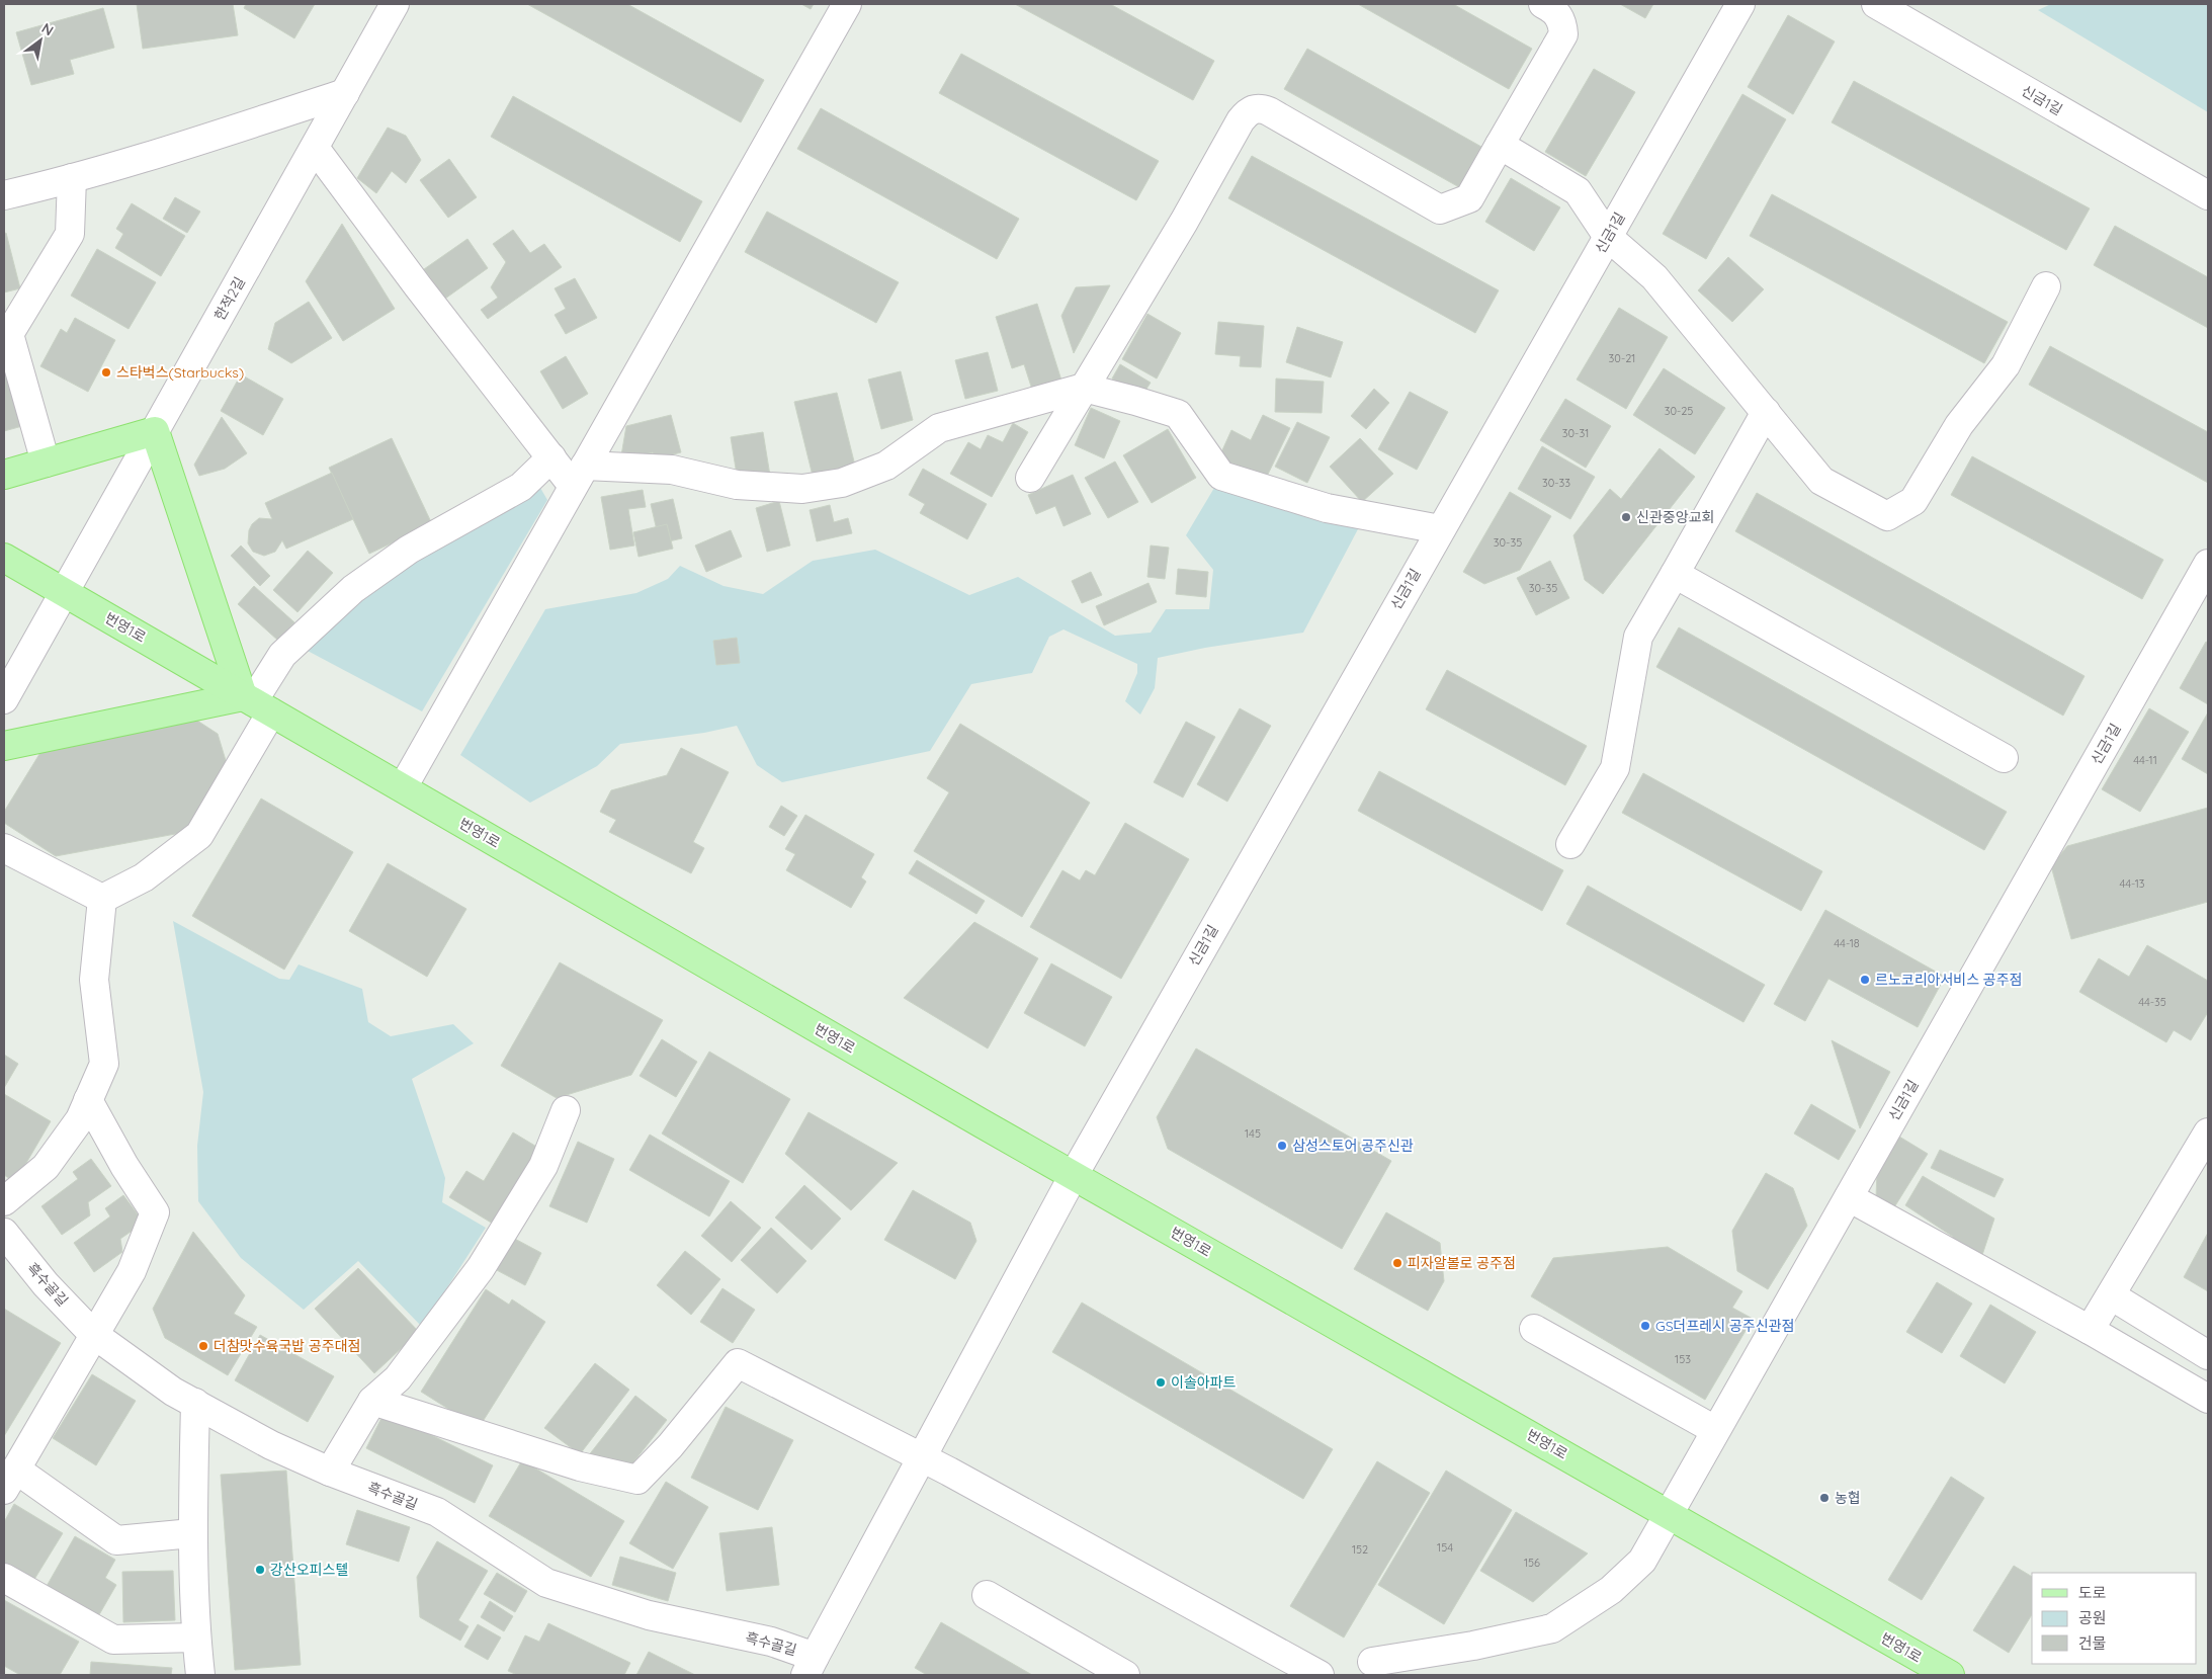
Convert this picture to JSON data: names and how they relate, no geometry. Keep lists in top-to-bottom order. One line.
{"streets":{"main road":["번영1로"],"street":["신금1길","한적2길","흑수골길"]},"crossings":[["신금1길","번영1로"],["신금1길","흑수골길"],["한적2길","번영1로"]],"places":["스타벅스(Starbucks)","신관중앙교회","르노코리아서비스 공주점","삼성스토어 공주신관","피자알볼로 공주점","GS더프레시 공주신관점","더참맛수육국밥 공주대점","이솔아파트","농협","강산오피스텔"],"house_numbers":["30-21","30-25","30-31","30-33","30-35","30-35","44-11","44-13","44-18","44-35","145","153","154","152","156"],"legend":["도로","공원","건물"],"north":"top right"}
